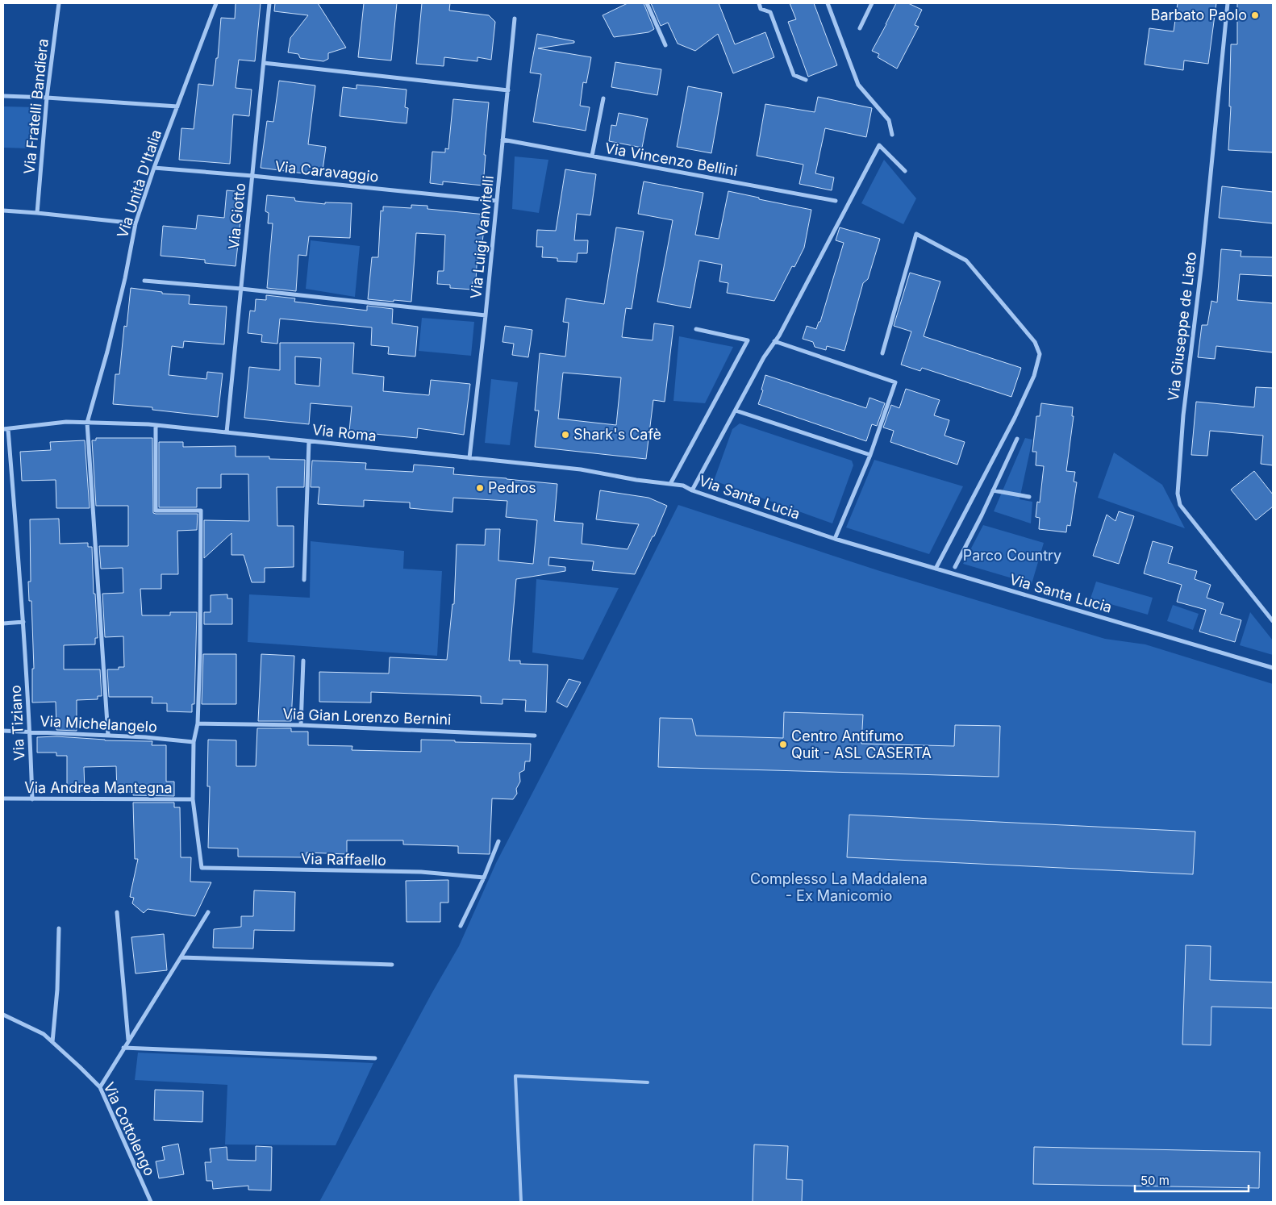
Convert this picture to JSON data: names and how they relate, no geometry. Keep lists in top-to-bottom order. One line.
{"streets":{"street":["Via Fratelli Bandiera","Via Vincenzo Bellini","Via Caravaggio","Via Unità D'Italia","Via Giotto","Via Luigi Vanvitelli","Via Giuseppe de Lieto","Via Roma","Via Santa Lucia","Via Gian Lorenzo Bernini","Via Tiziano","Via Michelangelo","Via Andrea Mantegna","Via Raffaello","Via Cottolengo"]},"crossings":[["Via Vincenzo Bellini","Via Luigi Vanvitelli"],["Via Caravaggio","Via Unità D'Italia"],["Via Caravaggio","Via Giotto"],["Via Caravaggio","Via Luigi Vanvitelli"],["Via Unità D'Italia","Via Roma"],["Via Unità D'Italia","Via Michelangelo"],["Via Giotto","Via Roma"],["Via Luigi Vanvitelli","Via Roma"],["Via Roma","Via Santa Lucia"],["Via Roma","Via Tiziano"],["Via Tiziano","Via Michelangelo"],["Via Tiziano","Via Andrea Mantegna"],["Via Andrea Mantegna","Via Raffaello"]],"parks":["Parco Country","Complesso La Maddalena - Ex Manicomio"],"places":["Barbato Paolo","Shark's Cafè","Pedros","Centro Antifumo Quit - ASL CASERTA"],"scale_bar":"50 m"}
